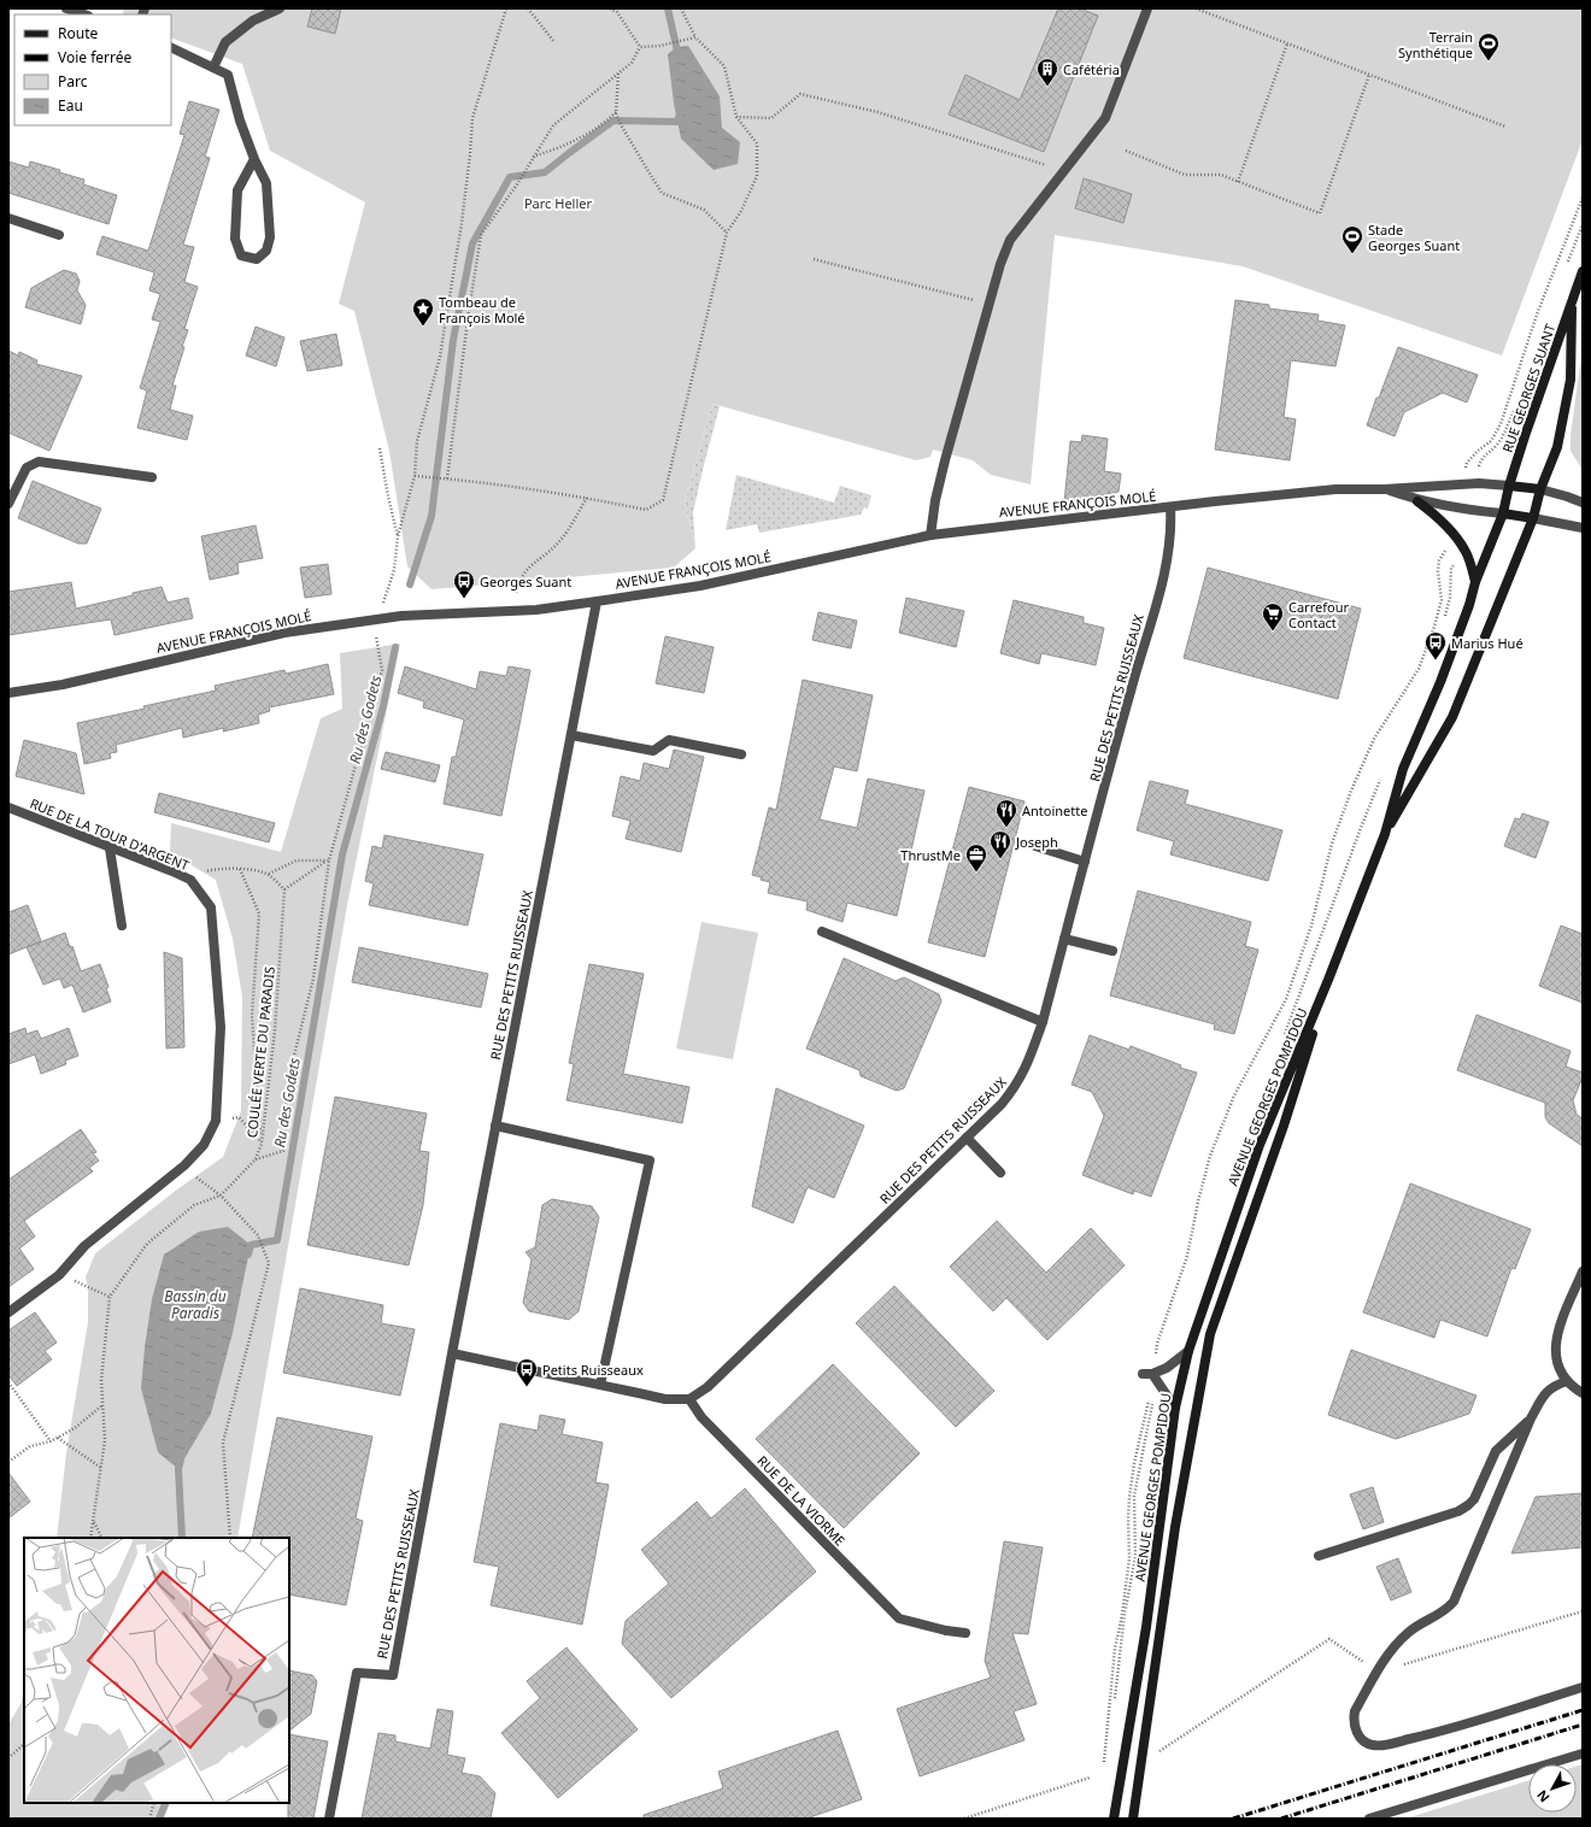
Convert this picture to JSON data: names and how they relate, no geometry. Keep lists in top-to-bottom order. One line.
{"streets":{"main road":["RUE GEORGES SUANT","AVENUE GEORGES POMPIDOU"],"street":["AVENUE FRANÇOIS MOLÉ","RUE DES PETITS RUISSEAUX","RUE DE LA TOUR D'ARGENT","RUE DE LA VIORME"],"path":["COULÉE VERTE DU PARADIS"]},"crossings":[["RUE GEORGES SUANT","AVENUE FRANÇOIS MOLÉ"],["RUE GEORGES SUANT","AVENUE GEORGES POMPIDOU"],["AVENUE FRANÇOIS MOLÉ","RUE DES PETITS RUISSEAUX"],["AVENUE FRANÇOIS MOLÉ","AVENUE GEORGES POMPIDOU"],["RUE DES PETITS RUISSEAUX","RUE DE LA VIORME"]],"water":["Ru des Godets","Bassin du Paradis"],"parks":["Parc Heller"],"places":{"sports":["Terrain Synthétique","Stade Georges Suant"],"building":["Cafétéria"],"place":["Tombeau de François Molé"],"bus stop":["Georges Suant","Marius Hué","Petits Ruisseaux"],"supermarket":["Carrefour Contact"],"restaurant":["Antoinette","Joseph"],"office":["ThrustMe"]},"legend":["Route","Voie ferrée","Parc","Eau"],"north":"bottom left"}
